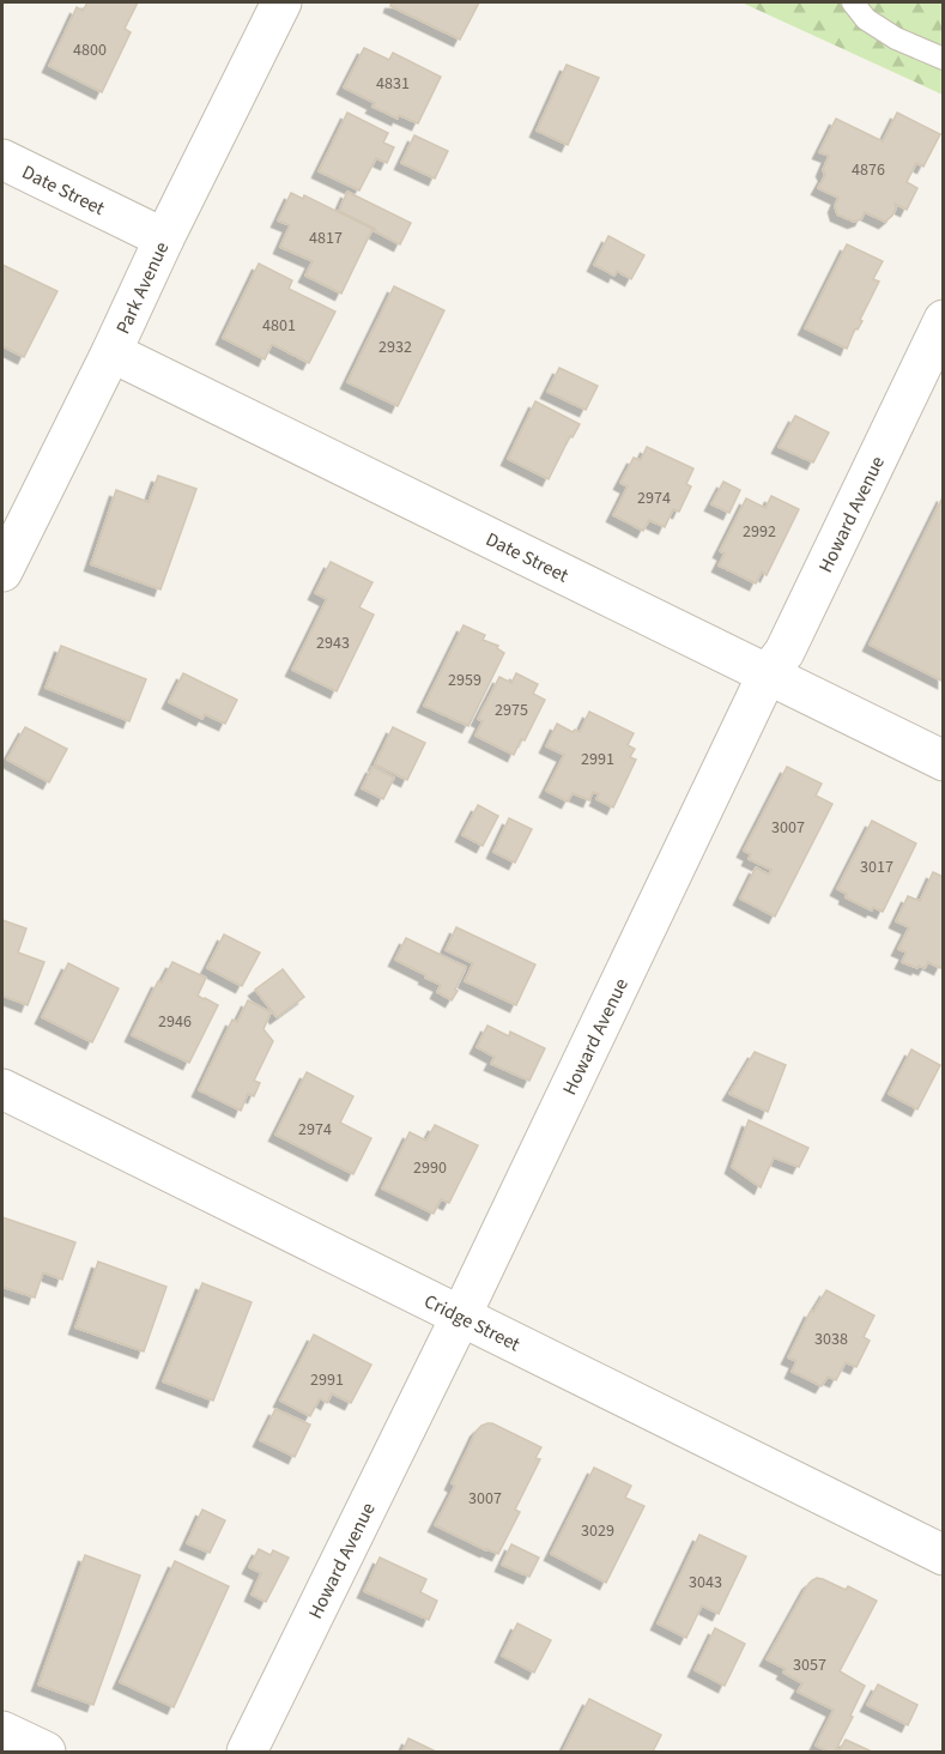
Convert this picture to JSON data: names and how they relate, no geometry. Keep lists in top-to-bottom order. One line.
{"streets":{"street":["Date Street","Park Avenue","Howard Avenue","Cridge Street"]},"crossings":[["Date Street","Park Avenue"],["Date Street","Howard Avenue"],["Howard Avenue","Cridge Street"]],"house_numbers":["4800","4831","4876","4817","4801","2932","2974","2992","2943","2959","2975","2991","3007","3017","2946","2974","2990","3038","2991","3007","3029","3043","3057"]}
